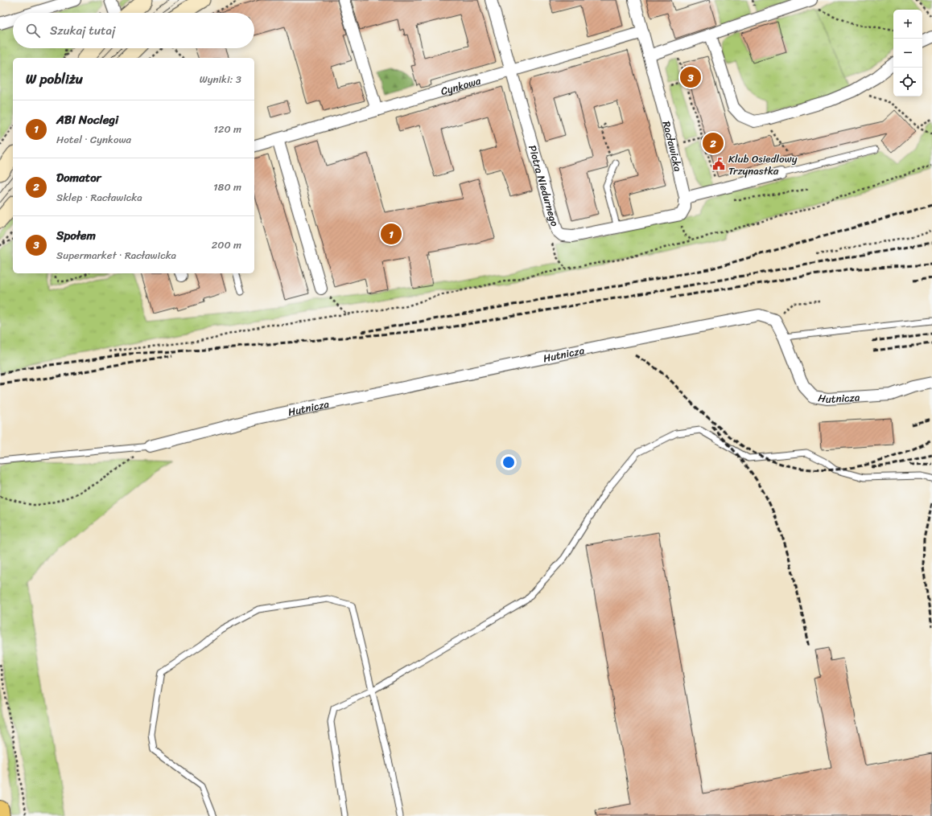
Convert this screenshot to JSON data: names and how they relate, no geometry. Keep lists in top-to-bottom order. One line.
{"streets":{"street":["Cynkowa","Racławicka","Piotra Niedurnego","Hutnicza"]},"crossings":[["Cynkowa","Racławicka"],["Cynkowa","Piotra Niedurnego"]],"places":{"public building":["Klub Osiedlowy Trzynastka"]},"page":{"map_buttons":["+","−"],"search":"Szukaj tutaj","heading":["W pobliżu","Wyniki: 3"],"pins":["3","2","1"],"list":[{"mark":"1","name":"ABI Noclegi","note":"Hotel · Cynkowa","value":"120 m"},{"mark":"2","name":"Domator","note":"Sklep · Racławicka","value":"180 m"},{"mark":"3","name":"Społem","note":"Supermarket · Racławicka","value":"200 m"}]}}
